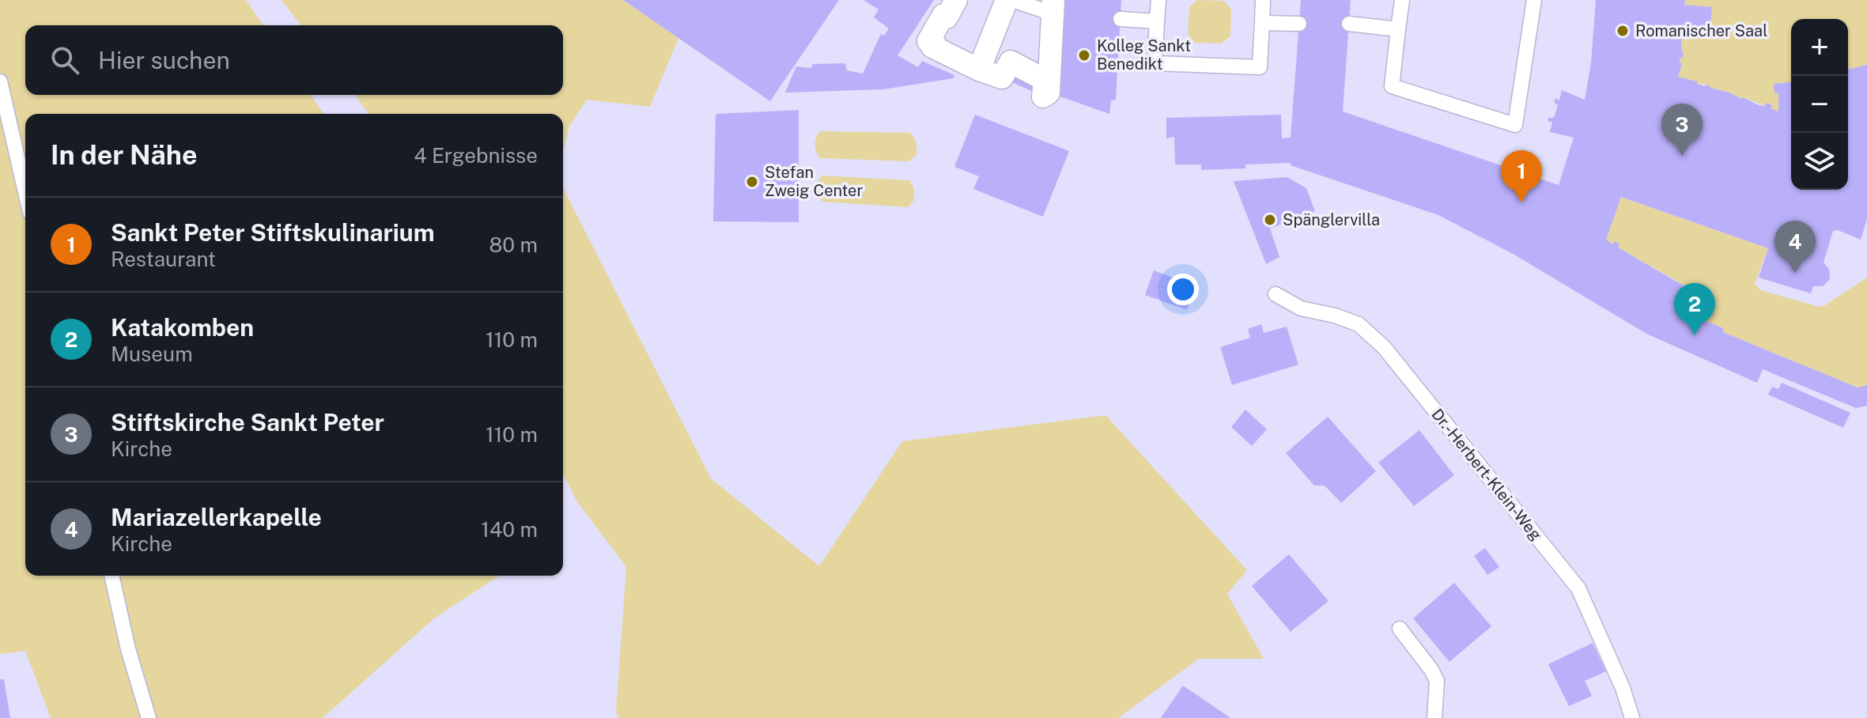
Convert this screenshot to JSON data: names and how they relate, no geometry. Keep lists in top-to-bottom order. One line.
{"streets":{"lane":["Dr.-Herbert-Klein-Weg"]},"places":["Romanischer Saal","Kolleg Sankt Benedikt","Stefan Zweig Center","Spänglervilla"],"page":{"map_buttons":["+","−"],"search":"Hier suchen","pins":["3","1","4","2"],"heading":["In der Nähe","4 Ergebnisse"],"list":[{"mark":"1","name":"Sankt Peter Stiftskulinarium","note":"Restaurant","value":"80 m"},{"mark":"2","name":"Katakomben","note":"Museum","value":"110 m"},{"mark":"3","name":"Stiftskirche Sankt Peter","note":"Kirche","value":"110 m"},{"mark":"4","name":"Mariazellerkapelle","note":"Kirche","value":"140 m"}]}}
